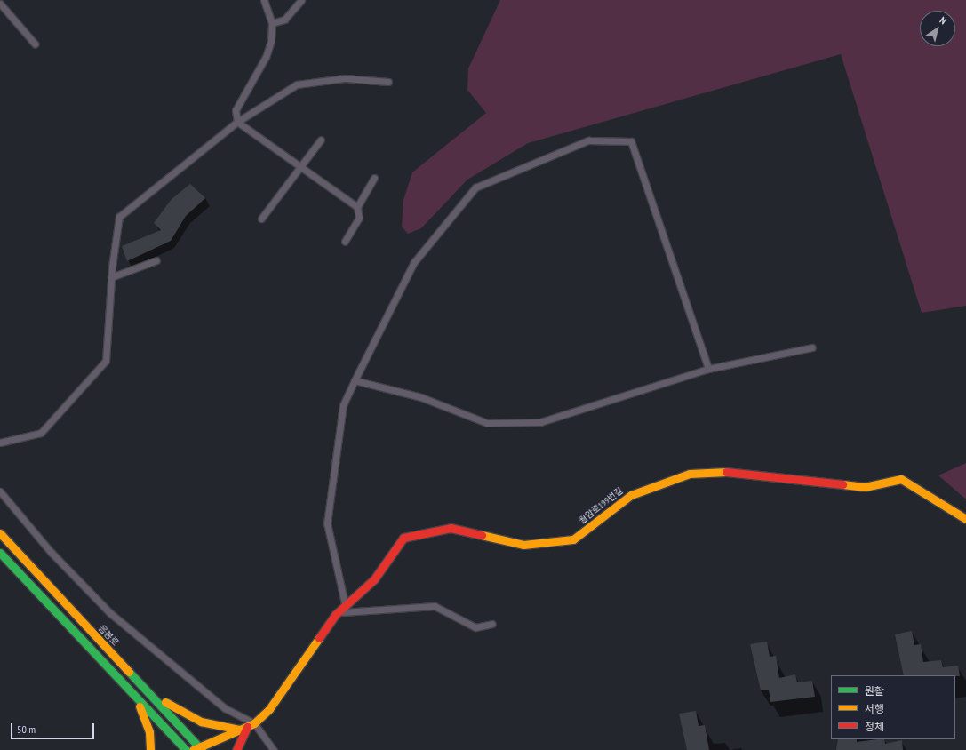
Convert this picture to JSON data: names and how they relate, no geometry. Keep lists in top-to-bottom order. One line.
{"streets":{"street":["월암로199번길","음봉로"]},"legend":["원활","서행","정체"],"scale_bar":"50 m","north":"top right"}
